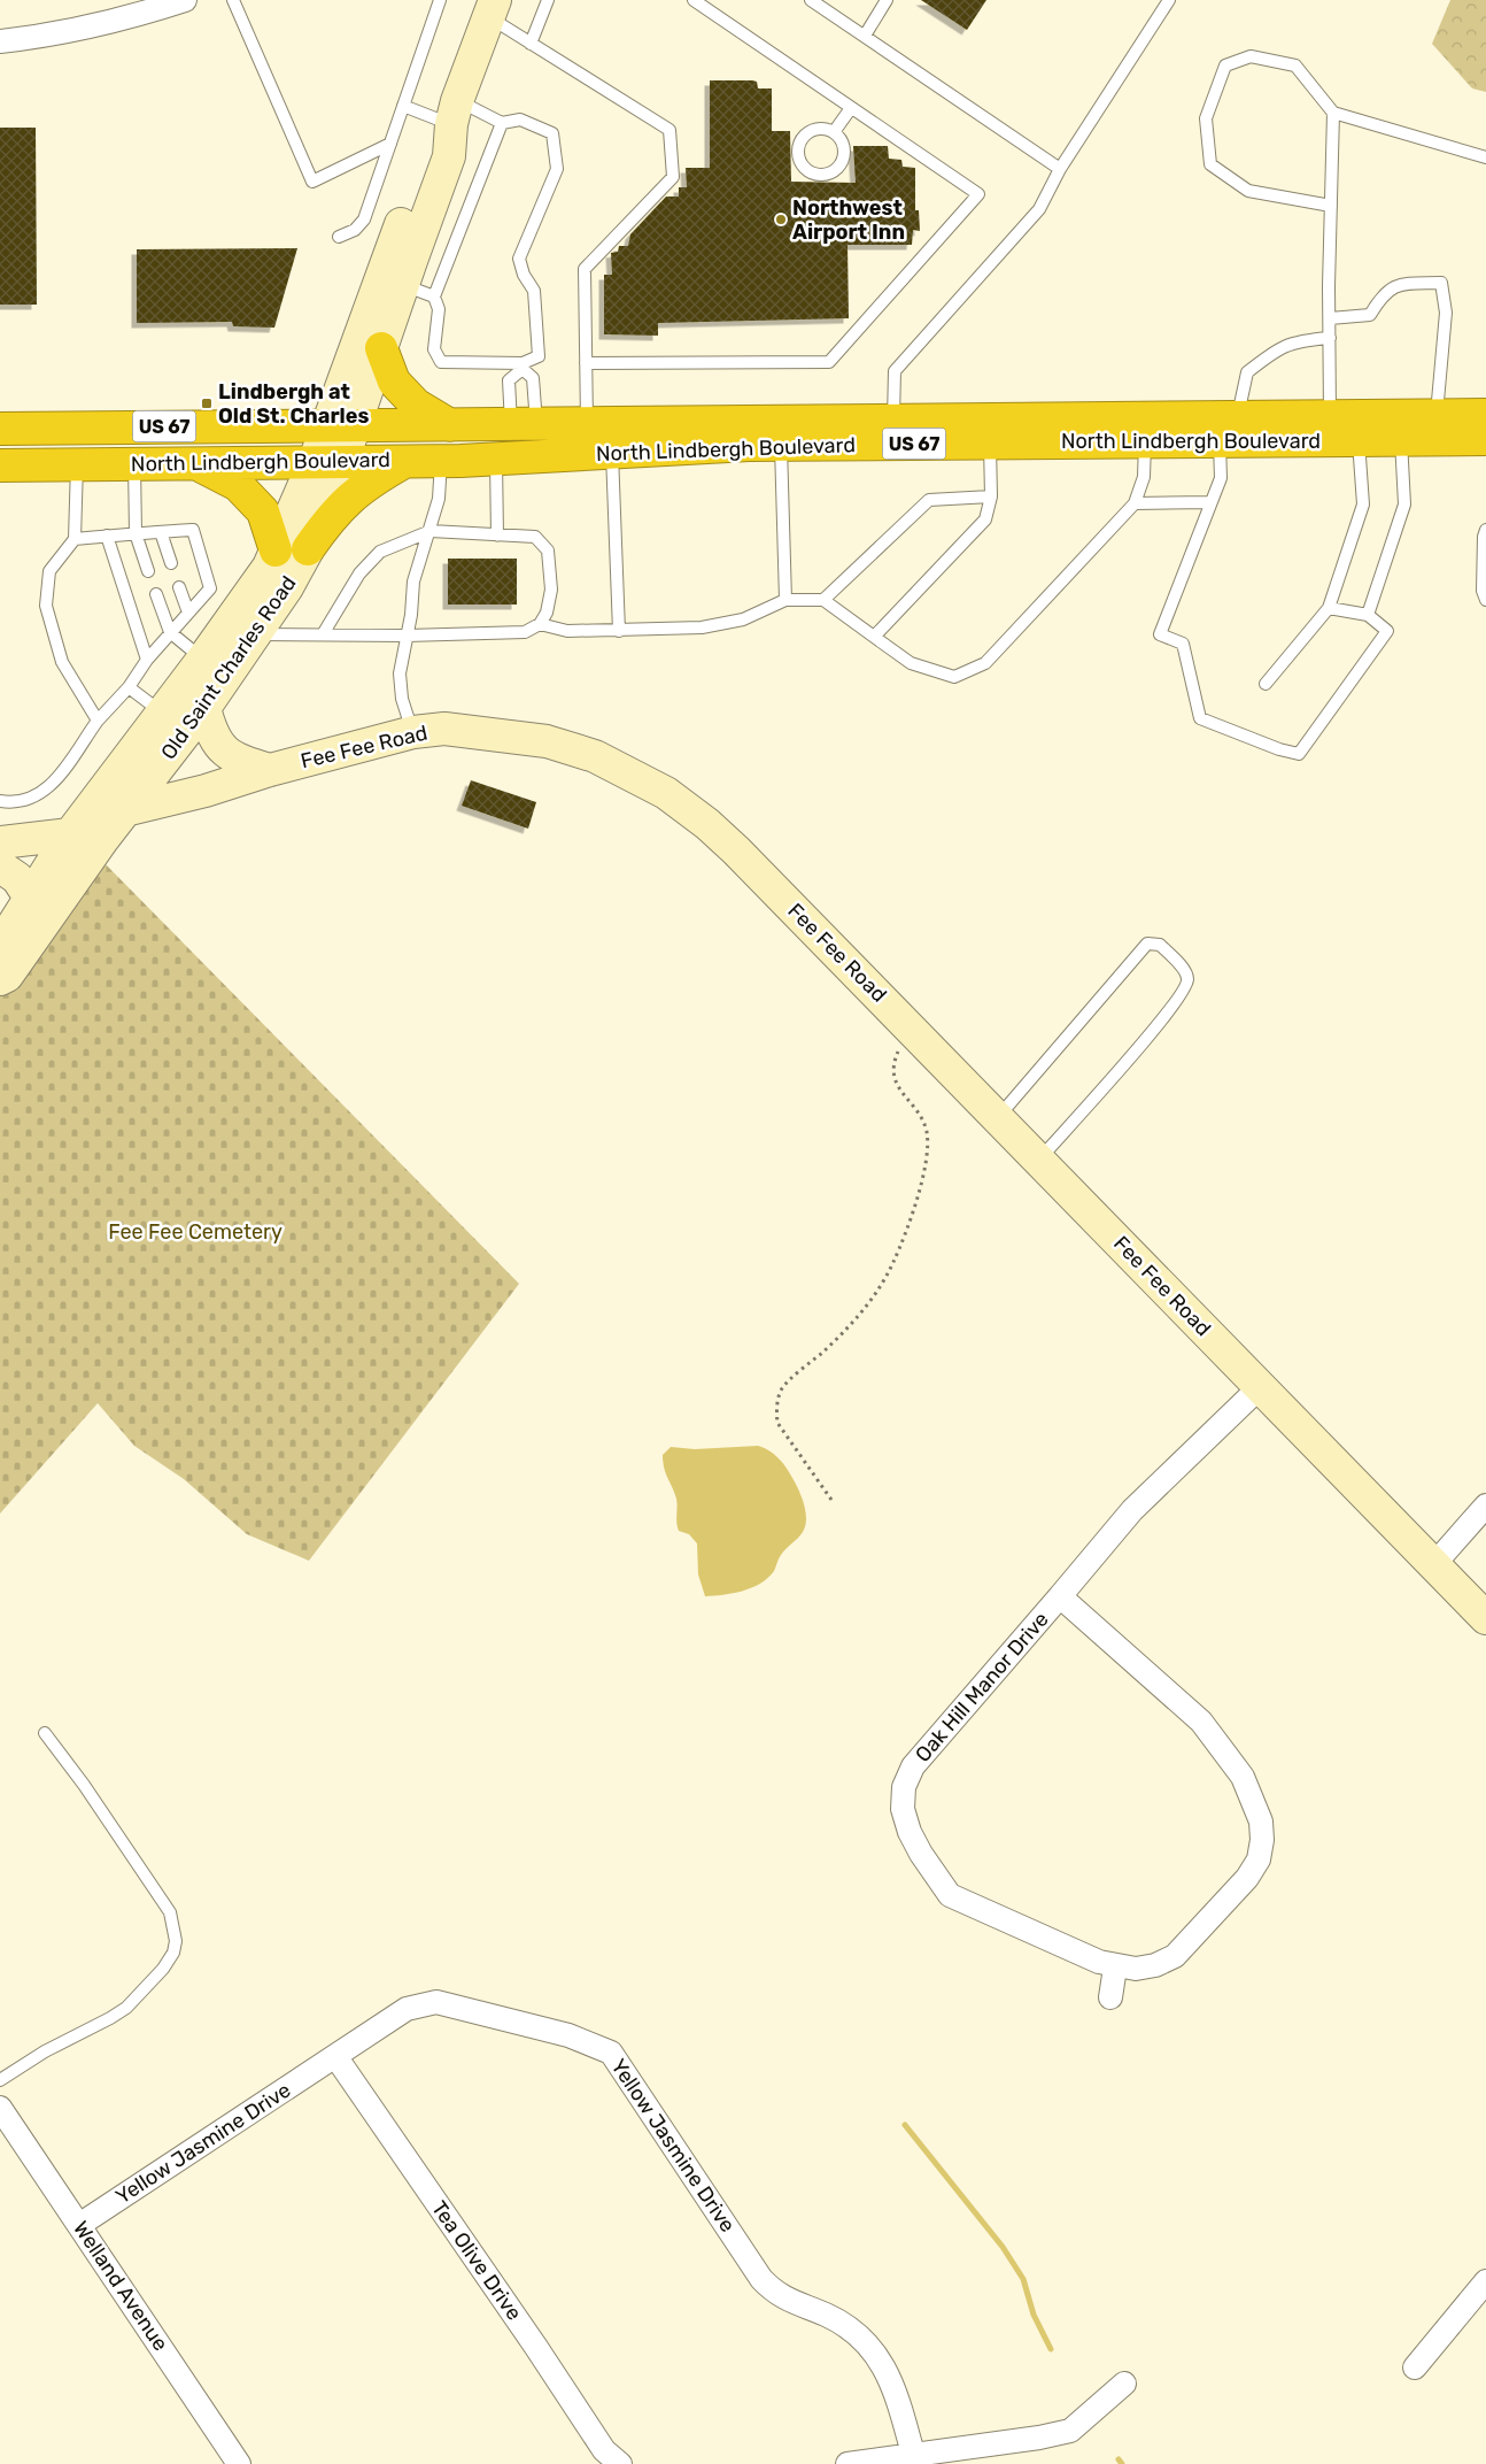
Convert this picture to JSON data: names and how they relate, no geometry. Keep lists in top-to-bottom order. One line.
{"streets":{"highway":["US 67","North Lindbergh Boulevard"],"street":["Old Saint Charles Road","Fee Fee Road","Oak Hill Manor Drive","Yellow Jasmine Drive","Tea Olive Drive","Welland Avenue"]},"crossings":[["North Lindbergh Boulevard","Old Saint Charles Road"],["Old Saint Charles Road","Fee Fee Road"],["Fee Fee Road","Oak Hill Manor Drive"],["Yellow Jasmine Drive","Tea Olive Drive"],["Yellow Jasmine Drive","Welland Avenue"]],"parks":["Fee Fee Cemetery"],"places":{"other":["Northwest Airport Inn"],"transit":["Lindbergh at Old St. Charles"]}}
